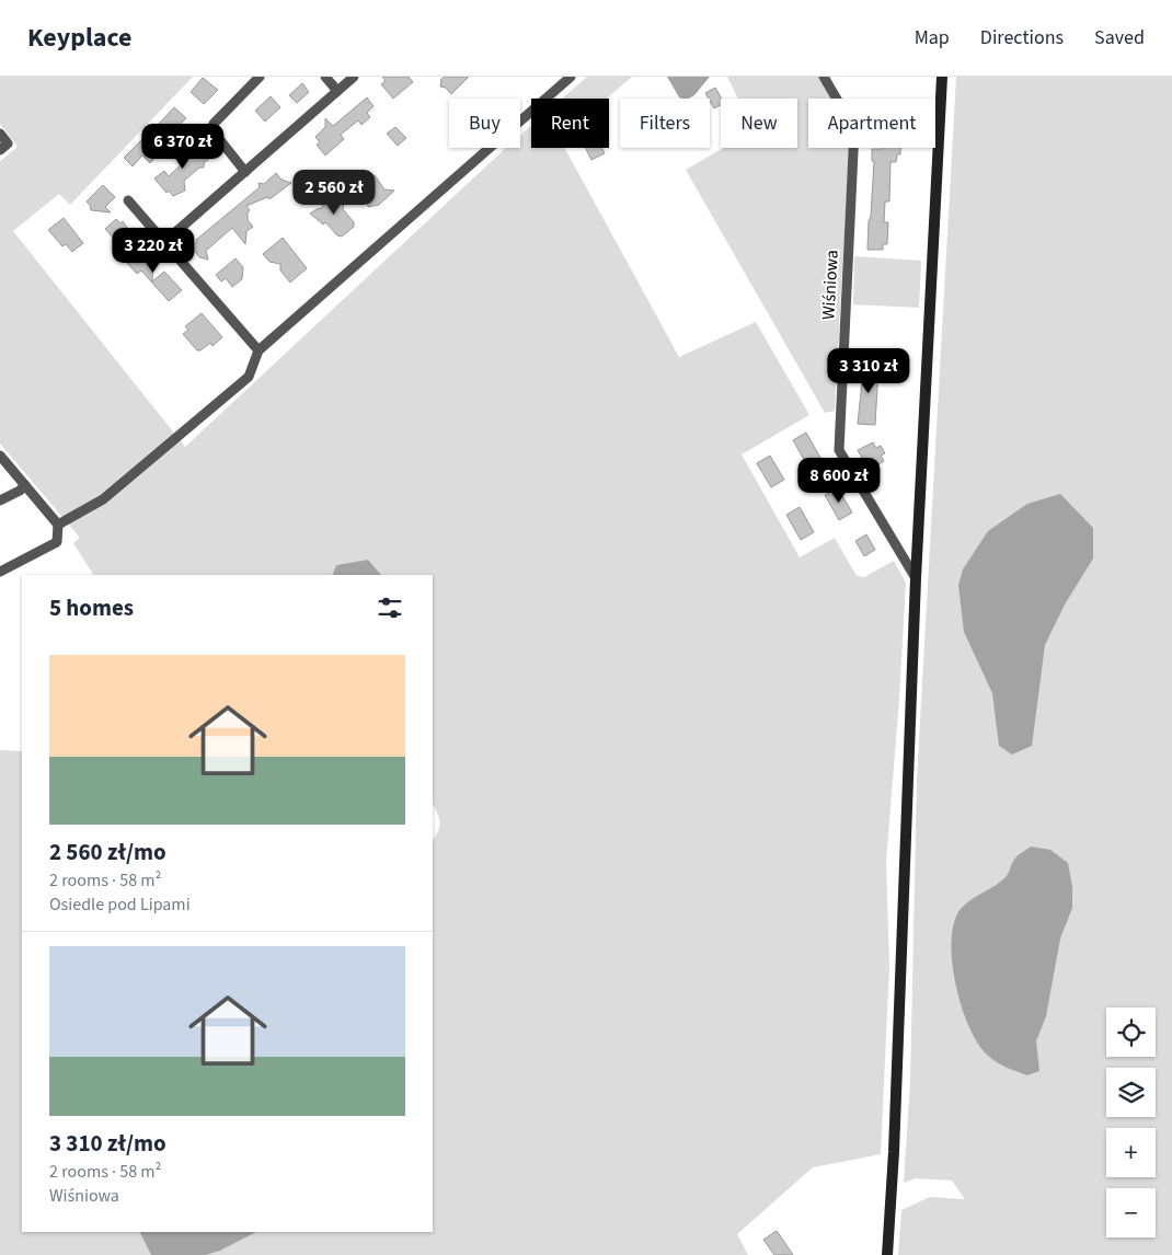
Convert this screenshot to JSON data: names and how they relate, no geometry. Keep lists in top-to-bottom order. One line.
{"streets":{"street":["Wiśniowa"]},"page":{"header":"Keyplace","nav":["Map","Directions","Saved"],"chip":["Buy","Rent","Filters","New","Apartment"],"price":["6 370 zł","2 560 zł","3 220 zł","3 310 zł","8 600 zł"],"heading":"5 homes","list":[{"name":"2 560 zł/mo","note":"2 rooms · 58 m² · Osiedle pod Lipami"},{"name":"3 310 zł/mo","note":"2 rooms · 58 m² · Wiśniowa"}],"map_buttons":["+","−"]}}
